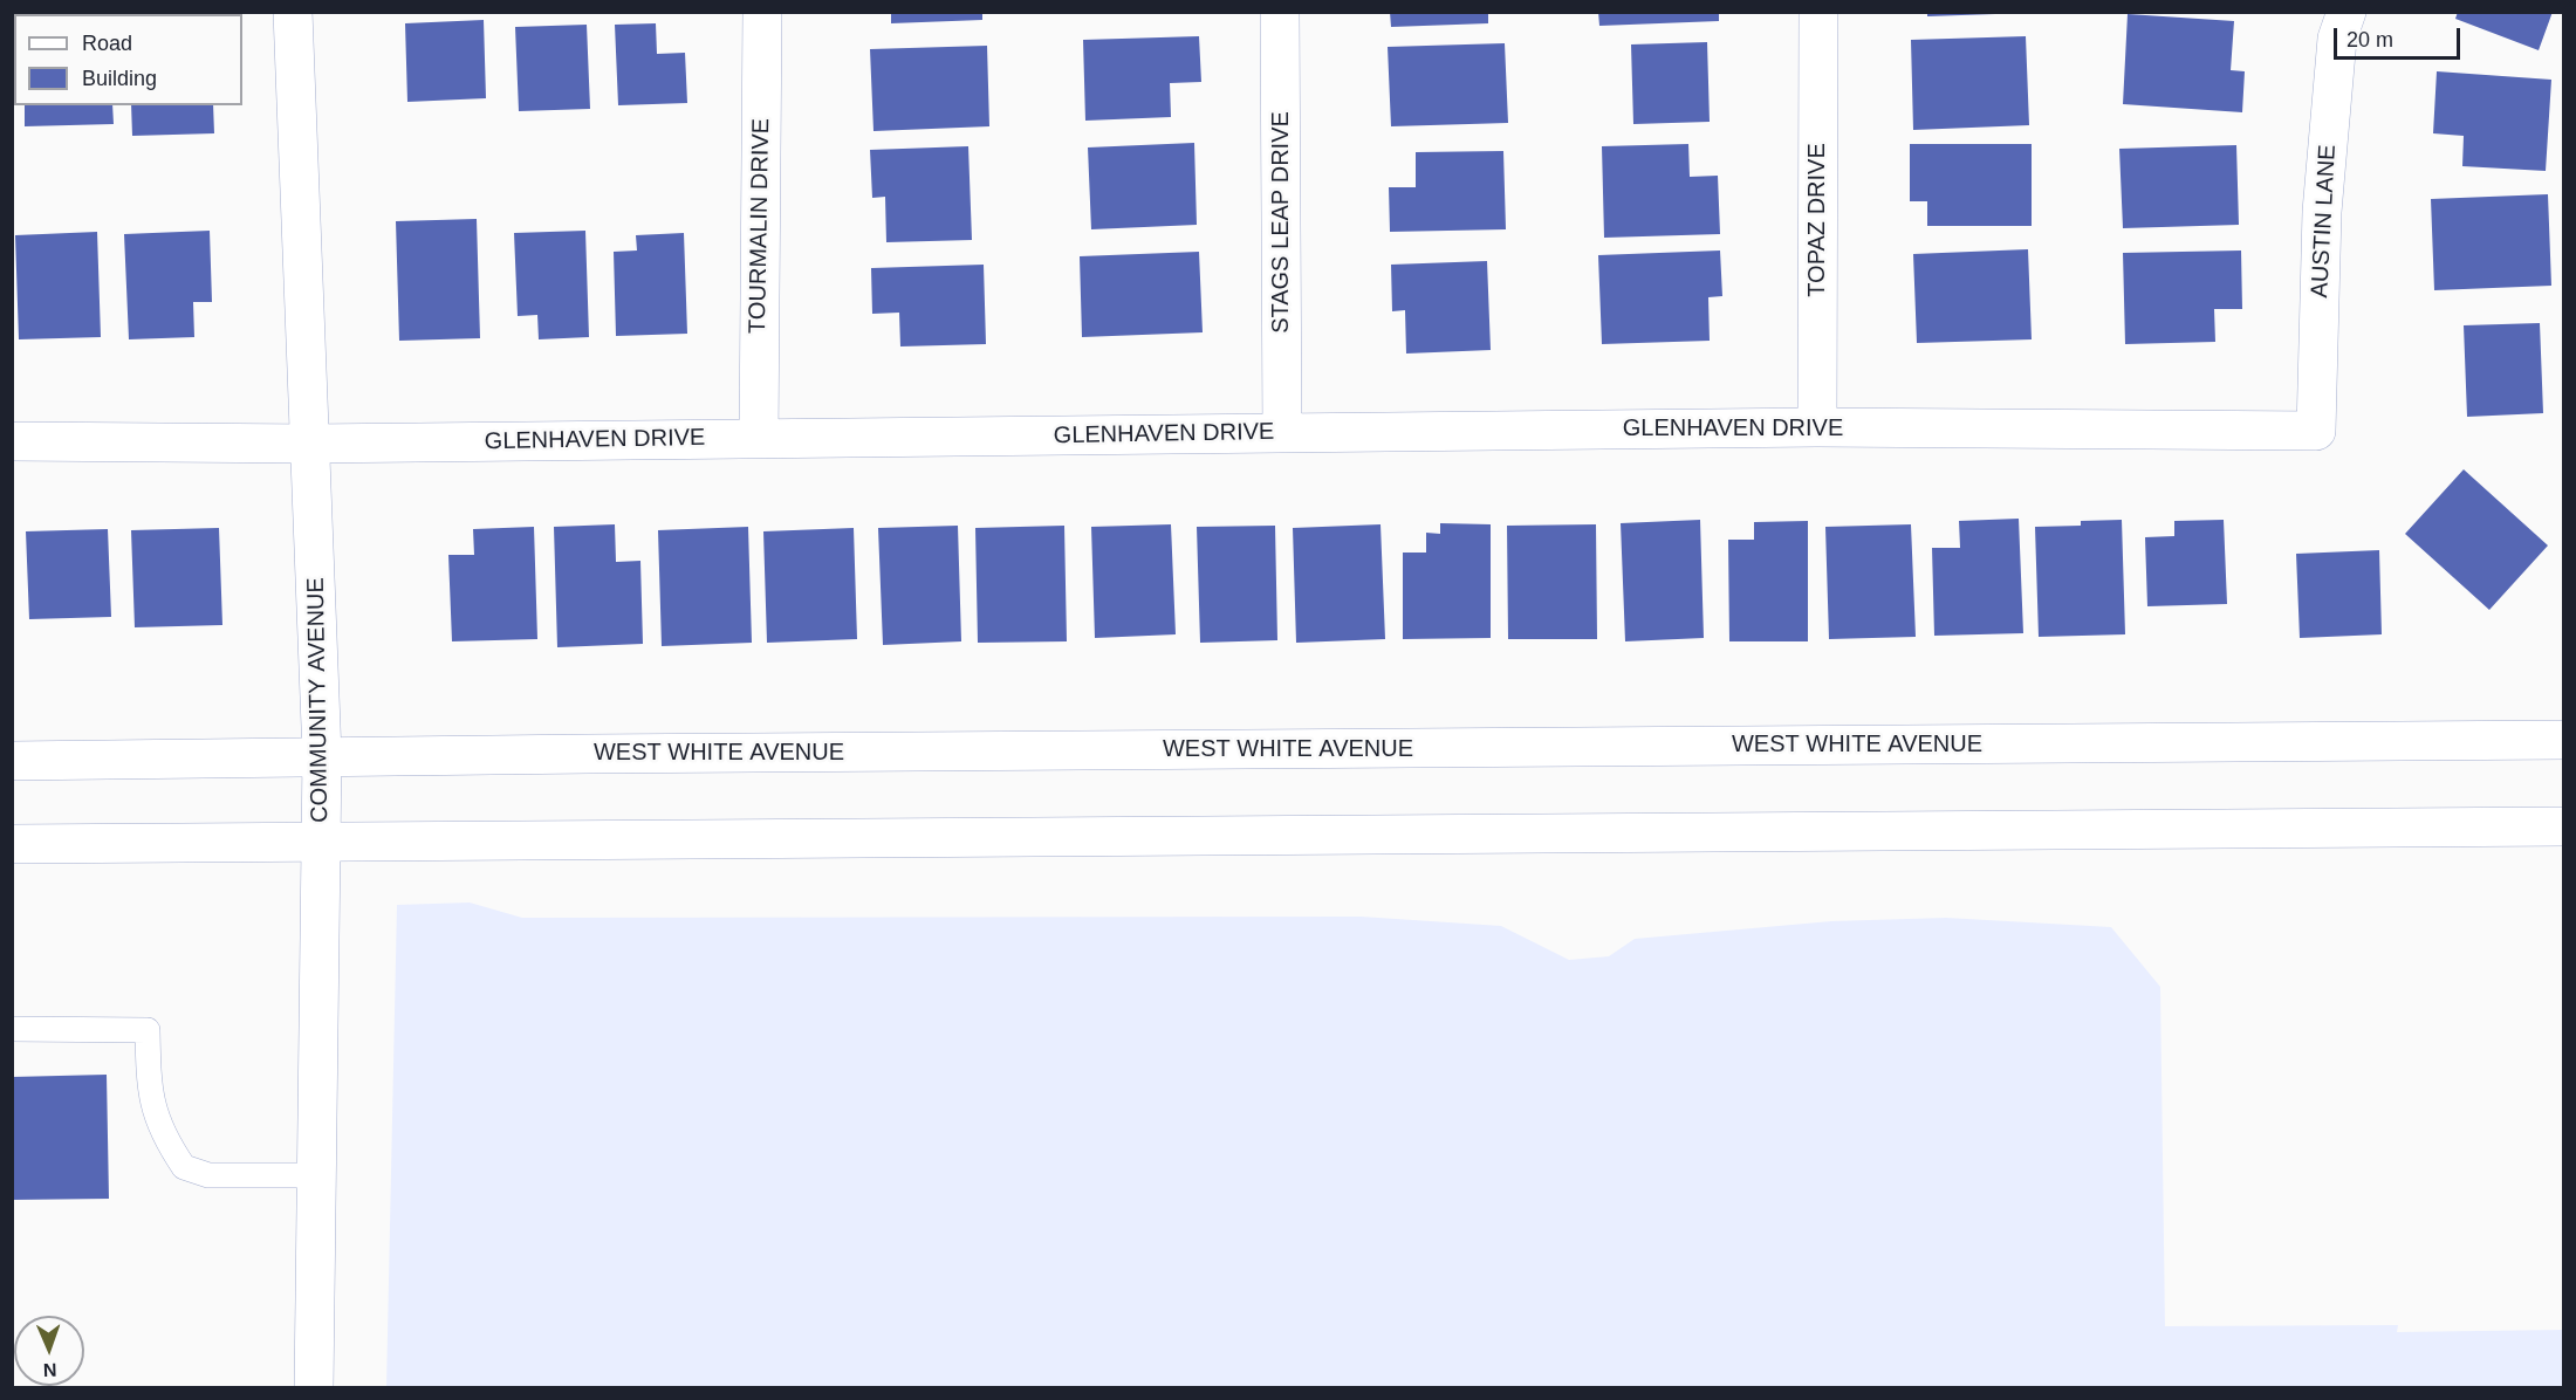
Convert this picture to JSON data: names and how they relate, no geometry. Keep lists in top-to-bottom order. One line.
{"streets":{"street":["TOPAZ DRIVE","AUSTIN LANE","STAGS LEAP DRIVE","TOURMALIN DRIVE","GLENHAVEN DRIVE","COMMUNITY AVENUE","WEST WHITE AVENUE"]},"crossings":[["TOPAZ DRIVE","GLENHAVEN DRIVE"],["AUSTIN LANE","GLENHAVEN DRIVE"],["STAGS LEAP DRIVE","GLENHAVEN DRIVE"],["TOURMALIN DRIVE","GLENHAVEN DRIVE"],["GLENHAVEN DRIVE","COMMUNITY AVENUE"],["COMMUNITY AVENUE","WEST WHITE AVENUE"]],"legend":["Road","Building"],"scale_bar":"20 m","north":"bottom"}
